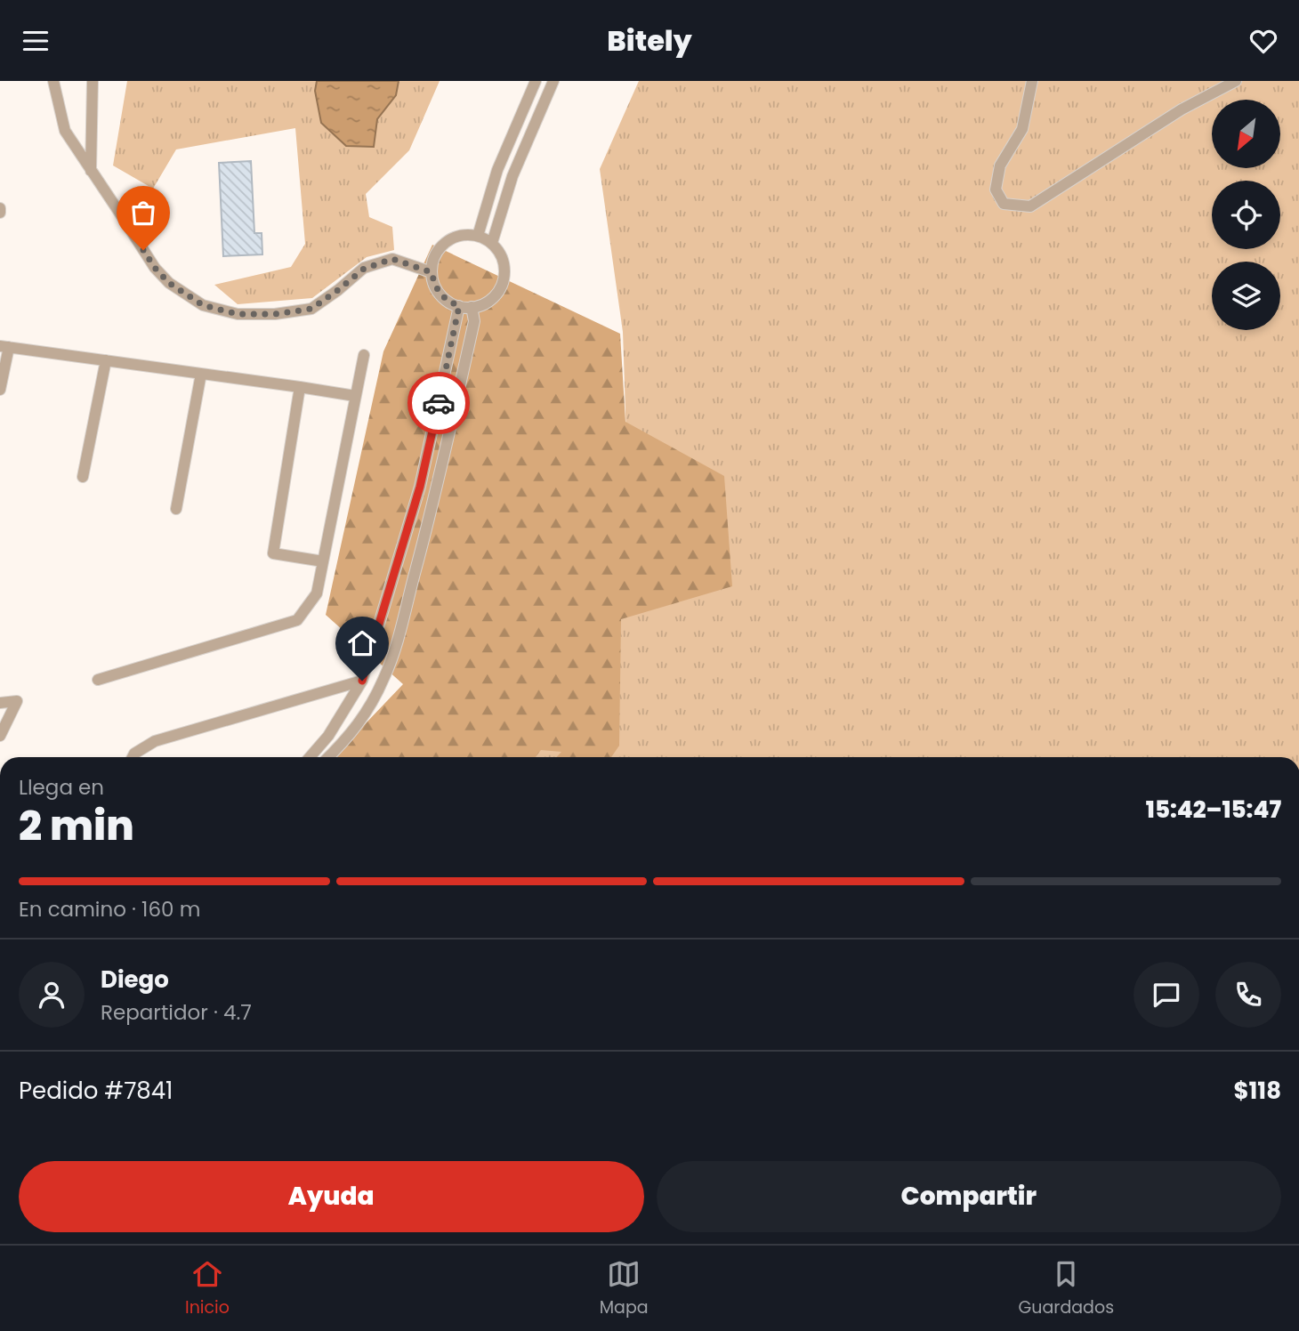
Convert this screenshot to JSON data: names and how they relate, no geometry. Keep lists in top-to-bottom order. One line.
{"north":"bottom left","page":{"header":"Bitely","heading":["2 min","Llega en","15:42–15:47"],"panel":["Diego","Repartidor · 4.7","Pedido #7841","$118"],"bar":"En camino · 160 m","buttons":["Ayuda","Compartir"],"tabs":["Inicio","Mapa","Guardados"]}}
